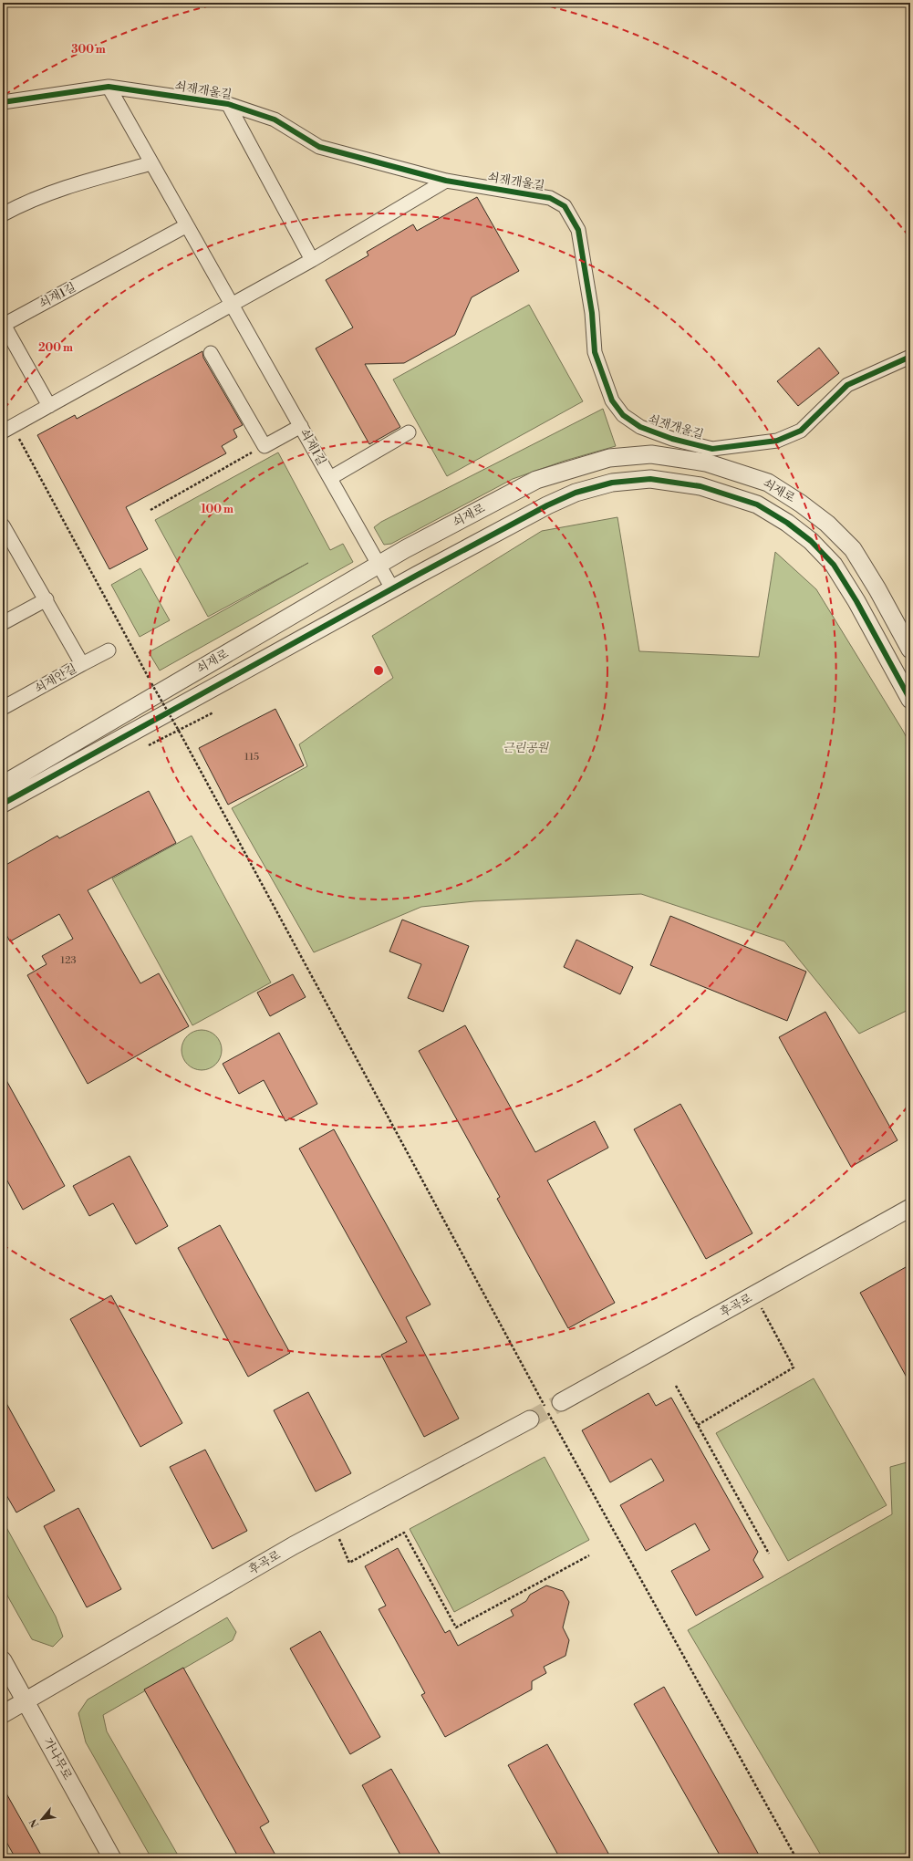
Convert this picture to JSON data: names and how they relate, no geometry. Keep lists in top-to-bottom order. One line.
{"streets":{"street":["쇠재개울길","쇠재1길","쇠재로","쇠재안길","후곡로","가나무로"]},"crossings":[["쇠재개울길","쇠재1길"],["쇠재1길","쇠재로"],["후곡로","가나무로"]],"parks":["근린공원"],"house_numbers":["115","123"],"north":"bottom left","rings":["300 m","200 m","100 m"]}
